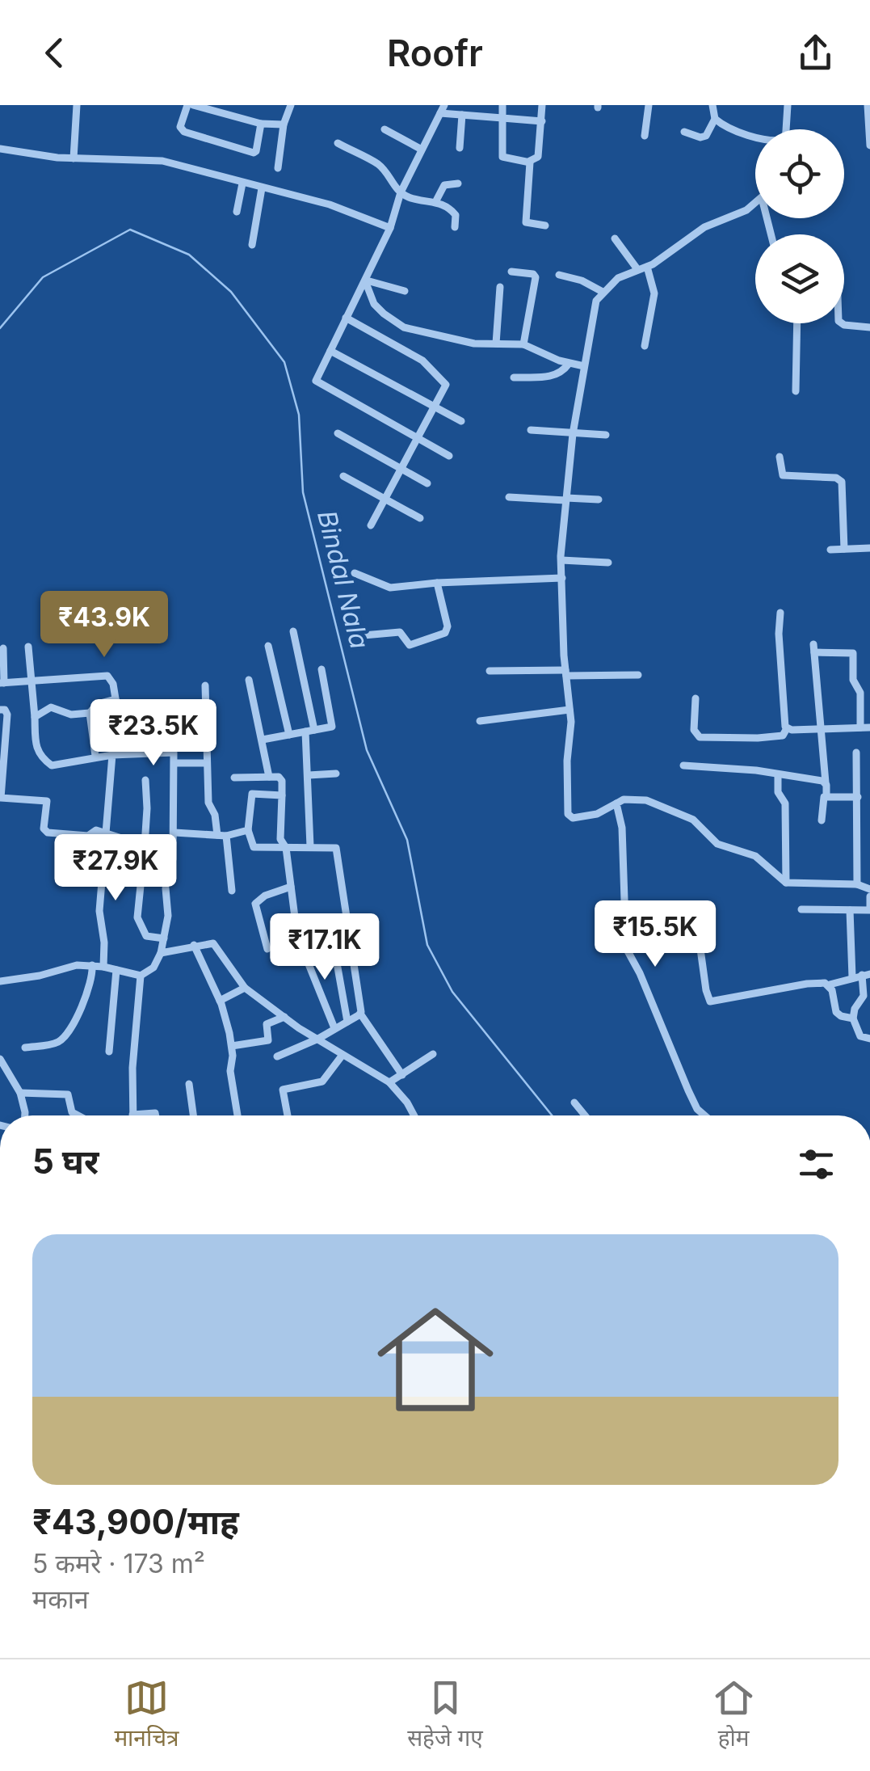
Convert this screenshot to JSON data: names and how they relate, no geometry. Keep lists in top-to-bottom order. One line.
{"water":["Bindal Nala"],"page":{"header":"Roofr","price":["₹43.9K","₹23.5K","₹27.9K","₹15.5K","₹17.1K"],"heading":"5 घर","list":[{"name":"₹43,900/माह","note":"5 कमरे · 173 m² · मकान"}],"tabs":["मानचित्र","सहेजे गए","होम"]}}
